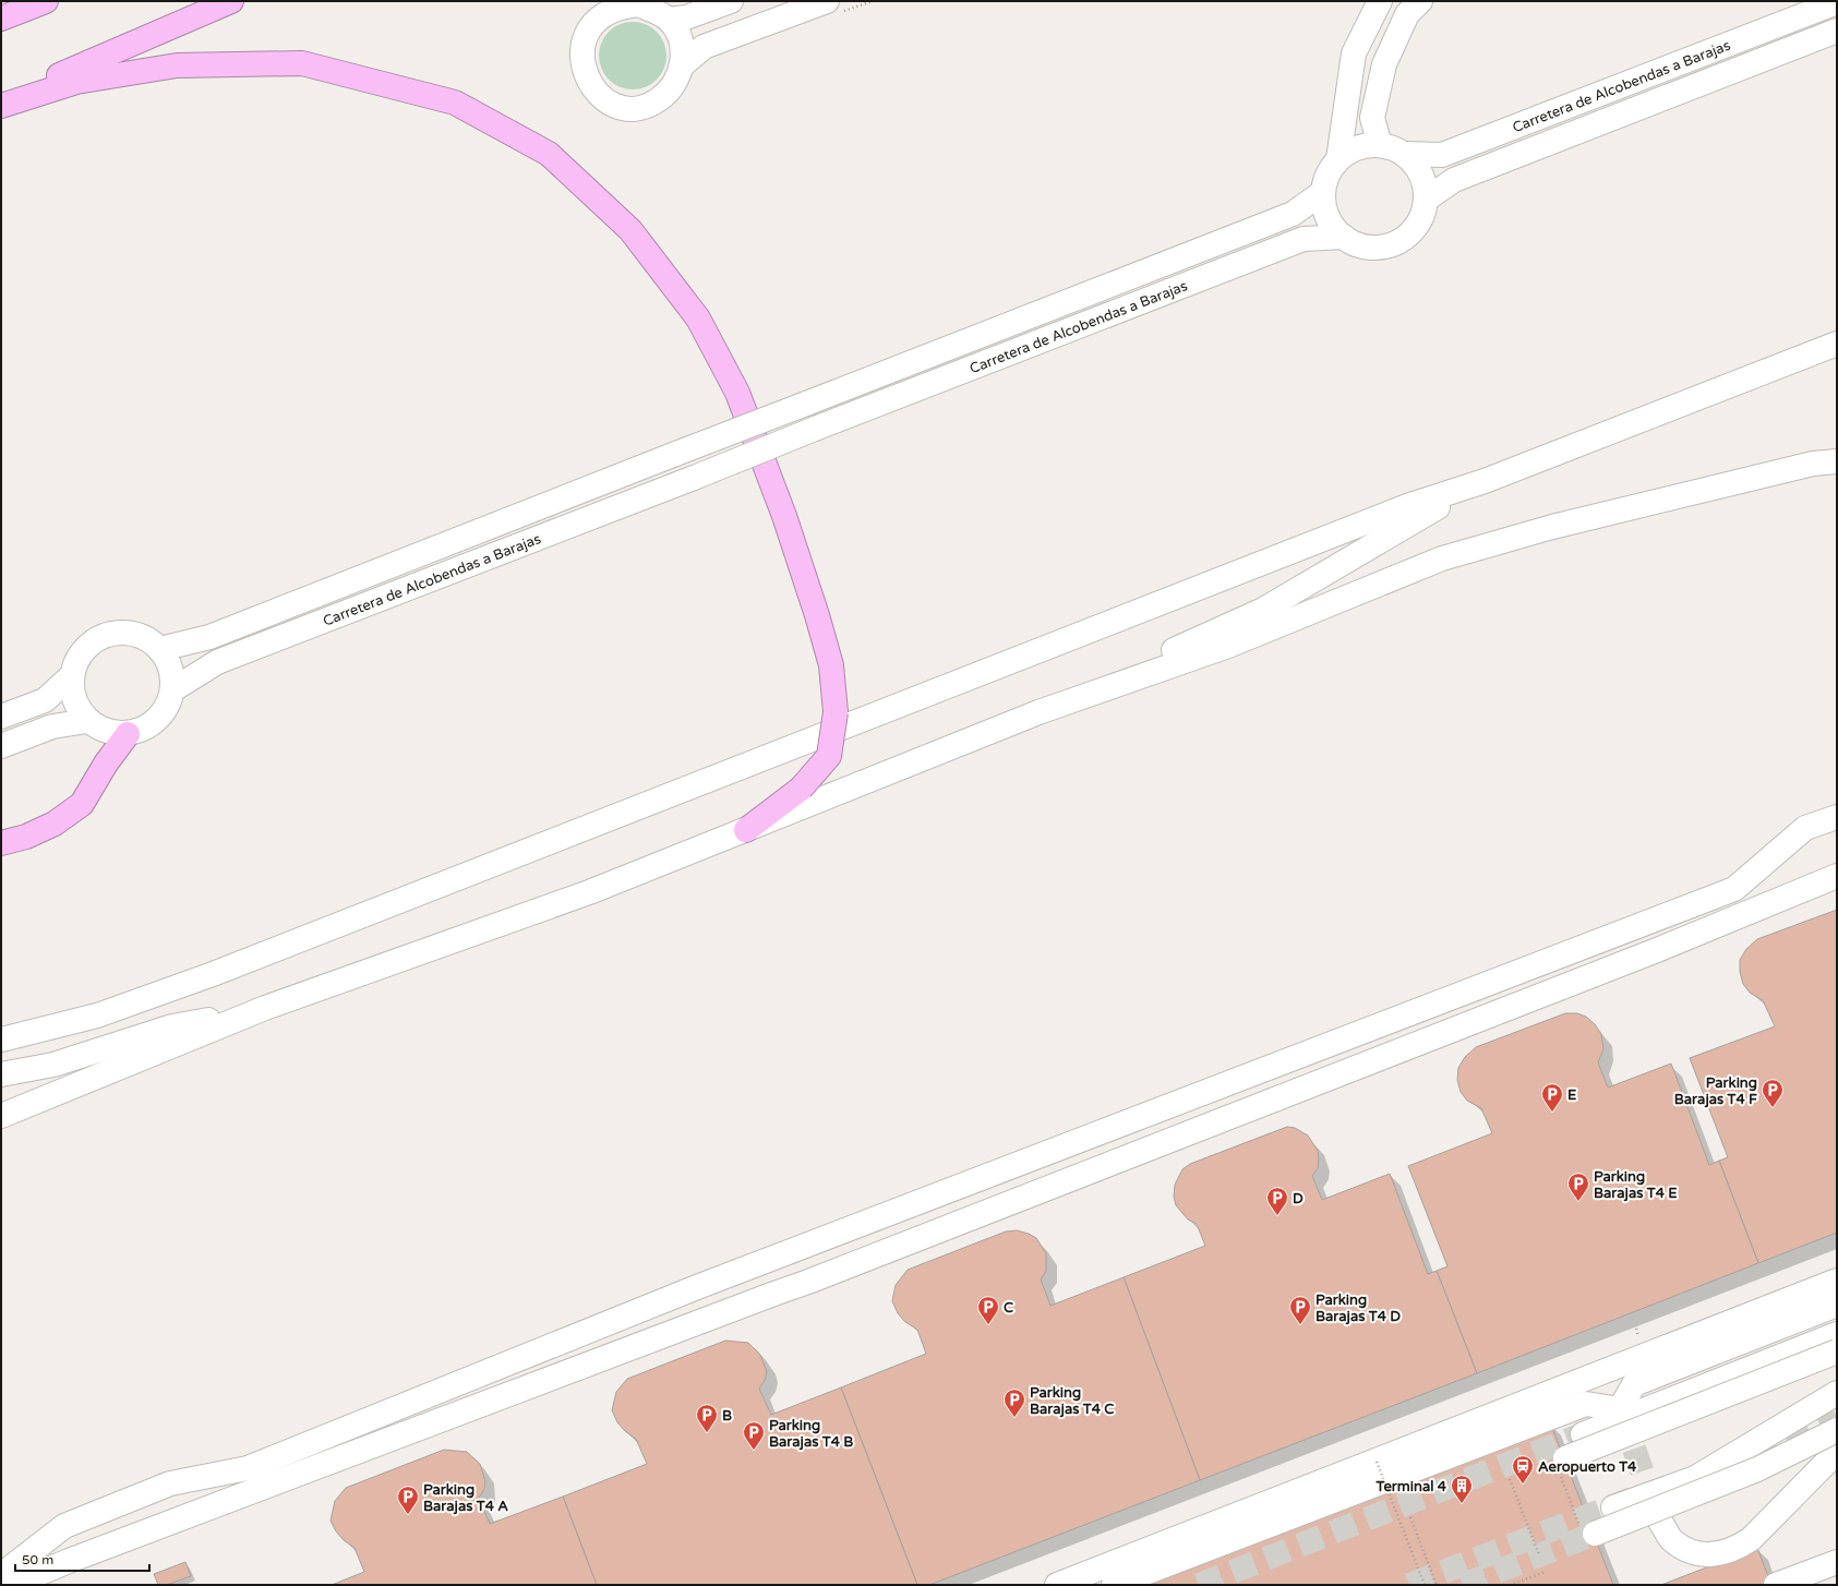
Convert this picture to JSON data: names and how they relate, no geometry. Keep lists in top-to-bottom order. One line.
{"streets":{"street":["Carretera de Alcobendas a Barajas"]},"places":{"parking":["Parking Barajas T4 F","E","Parking Barajas T4 E","D","C","Parking Barajas T4 D","Parking Barajas T4 C","B","Parking Barajas T4 B","Parking Barajas T4 A"],"station":["Aeropuerto T4"],"building":["Terminal 4"]},"scale_bar":"50 m"}
